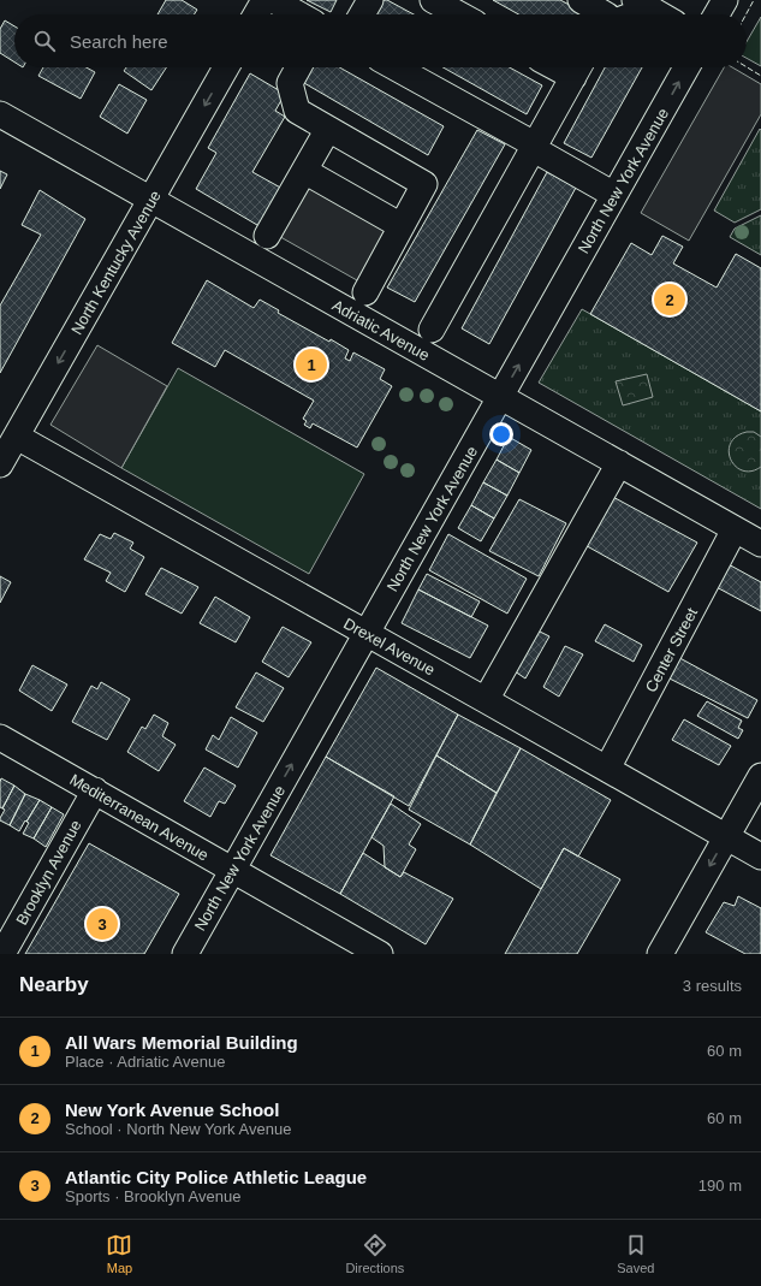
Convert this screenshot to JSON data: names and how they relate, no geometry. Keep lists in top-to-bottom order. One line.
{"streets":{"street":["North New York Avenue","North Kentucky Avenue","Adriatic Avenue","Drexel Avenue","Center Street","Mediterranean Avenue","Brooklyn Avenue"]},"crossings":[["North New York Avenue","Adriatic Avenue"],["North New York Avenue","Drexel Avenue"],["North New York Avenue","Mediterranean Avenue"],["North Kentucky Avenue","Adriatic Avenue"],["North Kentucky Avenue","Drexel Avenue"],["Adriatic Avenue","Center Street"],["Drexel Avenue","Center Street"],["Mediterranean Avenue","Brooklyn Avenue"]],"one_way":["North Kentucky Avenue"],"page":{"search":"Search here","pins":["2","1","3"],"heading":["Nearby","3 results"],"list":[{"mark":"1","name":"All Wars Memorial Building","note":"Place · Adriatic Avenue","value":"60 m"},{"mark":"2","name":"New York Avenue School","note":"School · North New York Avenue","value":"60 m"},{"mark":"3","name":"Atlantic City Police Athletic League","note":"Sports · Brooklyn Avenue","value":"190 m"}],"nav":["Map","Directions","Saved"]}}
